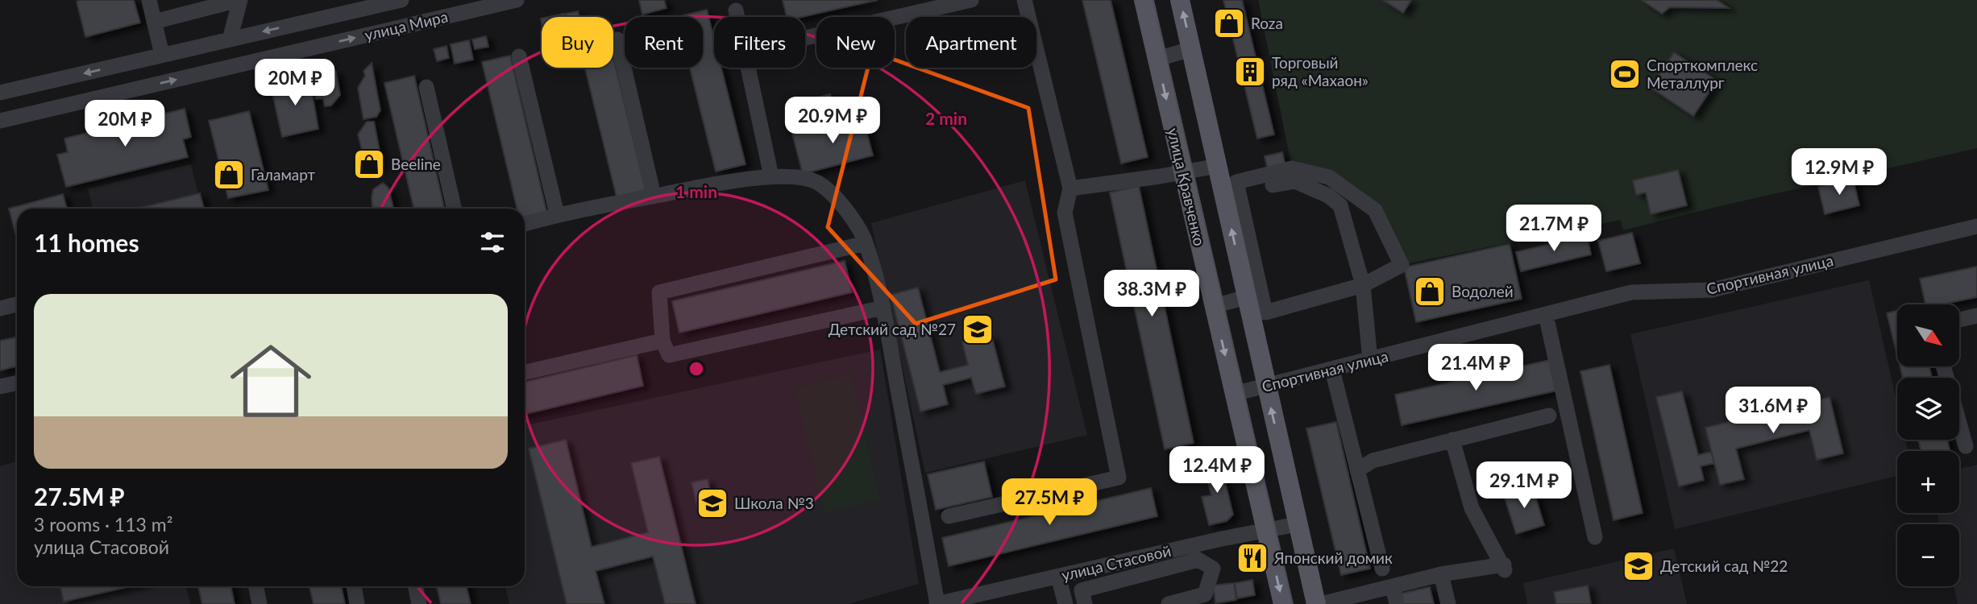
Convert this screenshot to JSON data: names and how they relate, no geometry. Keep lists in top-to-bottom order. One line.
{"streets":{"main road":["улица Кравченко"],"street":["улица Мира","Спортивная улица","улица Стасовой"]},"crossings":[["улица Кравченко","Спортивная улица"],["улица Кравченко","улица Стасовой"]],"places":{"shop":["Roza","Beeline","Галамарт","Водолей"],"building":["Торговый ряд «Махаон»"],"sports":["Спорткомплекс Металлург"],"school or university":["Детский сад №27","Школа №3","Детский сад №22"],"restaurant":["Японский домик"]},"north":"bottom right","page":{"chip":["Buy","Rent","Filters","New","Apartment"],"price":["20M ₽","20.9M ₽","20M ₽","12.9M ₽","21.7M ₽","38.3M ₽","21.4M ₽","31.6M ₽","12.4M ₽","29.1M ₽","27.5M ₽"],"heading":"11 homes","list":[{"name":"27.5M ₽","note":"3 rooms · 113 m² · улица Стасовой"}],"map_buttons":["+","−"]},"rings":["2 min","1 min"]}
